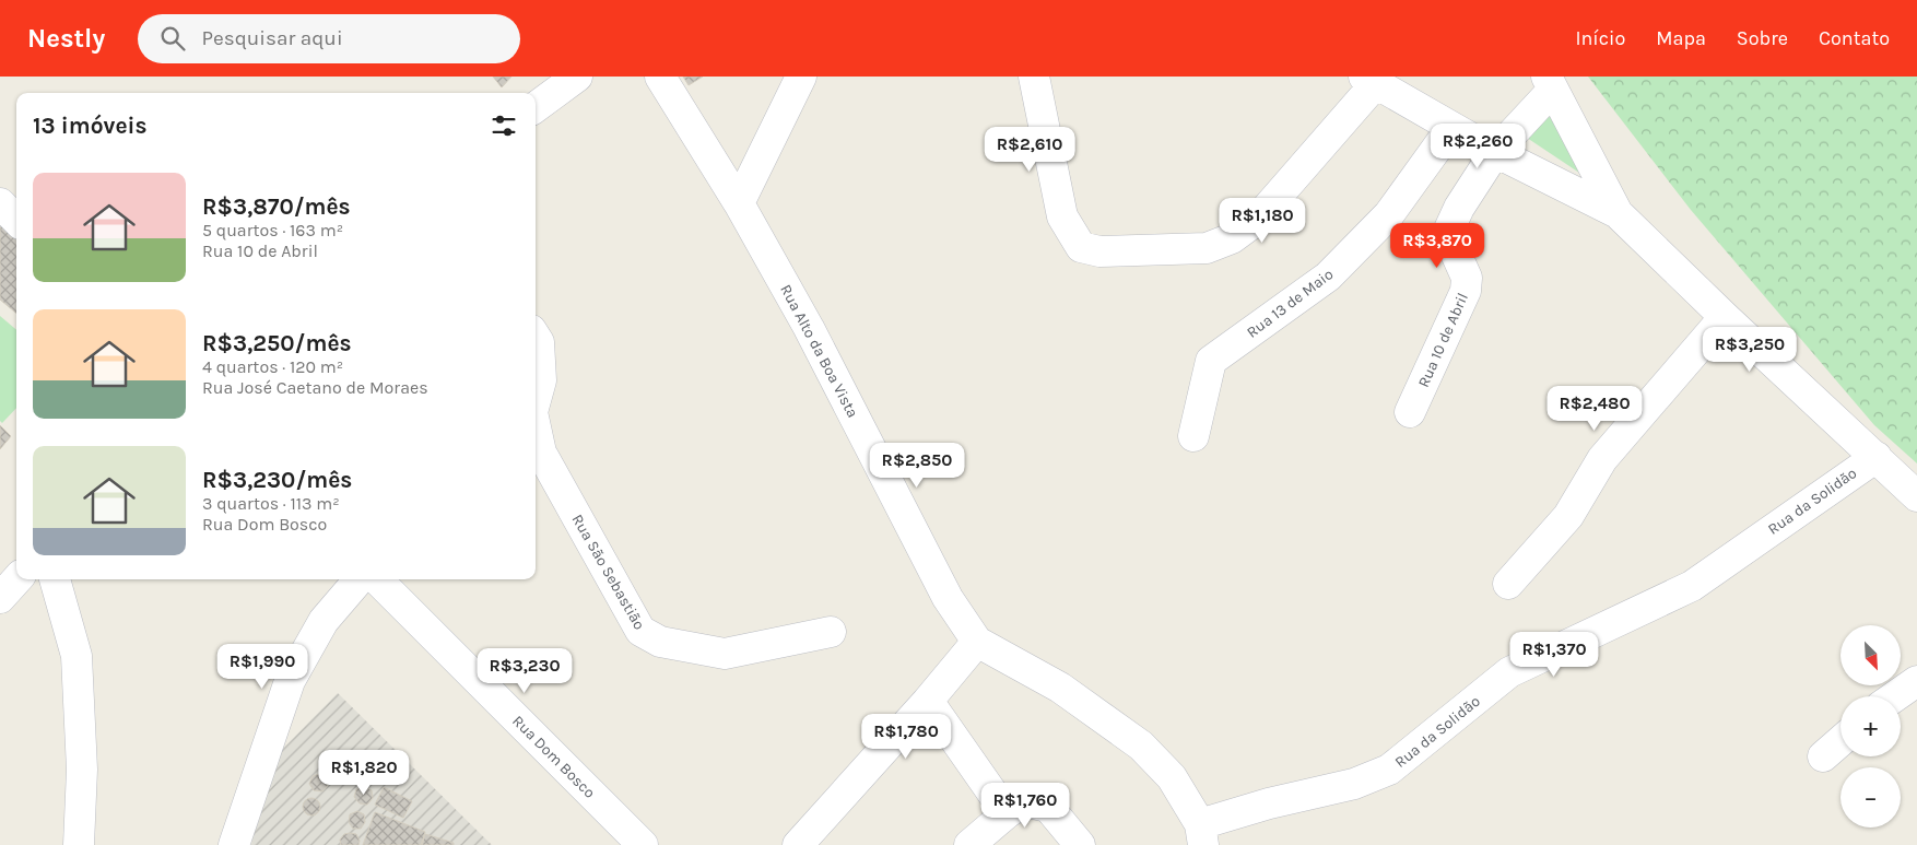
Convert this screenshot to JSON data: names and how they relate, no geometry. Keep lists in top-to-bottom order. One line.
{"streets":{"street":["Rua 13 de Maio","Rua 10 de Abril","Rua Alto da Boa Vista","Rua da Solidão","Rua São Sebastião","Rua Dom Bosco"]},"crossings":[["Rua Alto da Boa Vista","Rua da Solidão"]],"north":"bottom right","page":{"header":"Nestly","search":"Pesquisar aqui","nav":["Início","Mapa","Sobre","Contato"],"heading":"13 imóveis","price":["R$2,260","R$2,610","R$1,180","R$3,870","R$3,250","R$2,480","R$2,850","R$1,370","R$1,990","R$3,230","R$1,780","R$1,820","R$1,760"],"list":[{"name":"R$3,870/mês","note":"5 quartos · 163 m² · Rua 10 de Abril"},{"name":"R$3,250/mês","note":"4 quartos · 120 m² · Rua José Caetano de Moraes"},{"name":"R$3,230/mês","note":"3 quartos · 113 m² · Rua Dom Bosco"}],"map_buttons":["+","−"]}}
